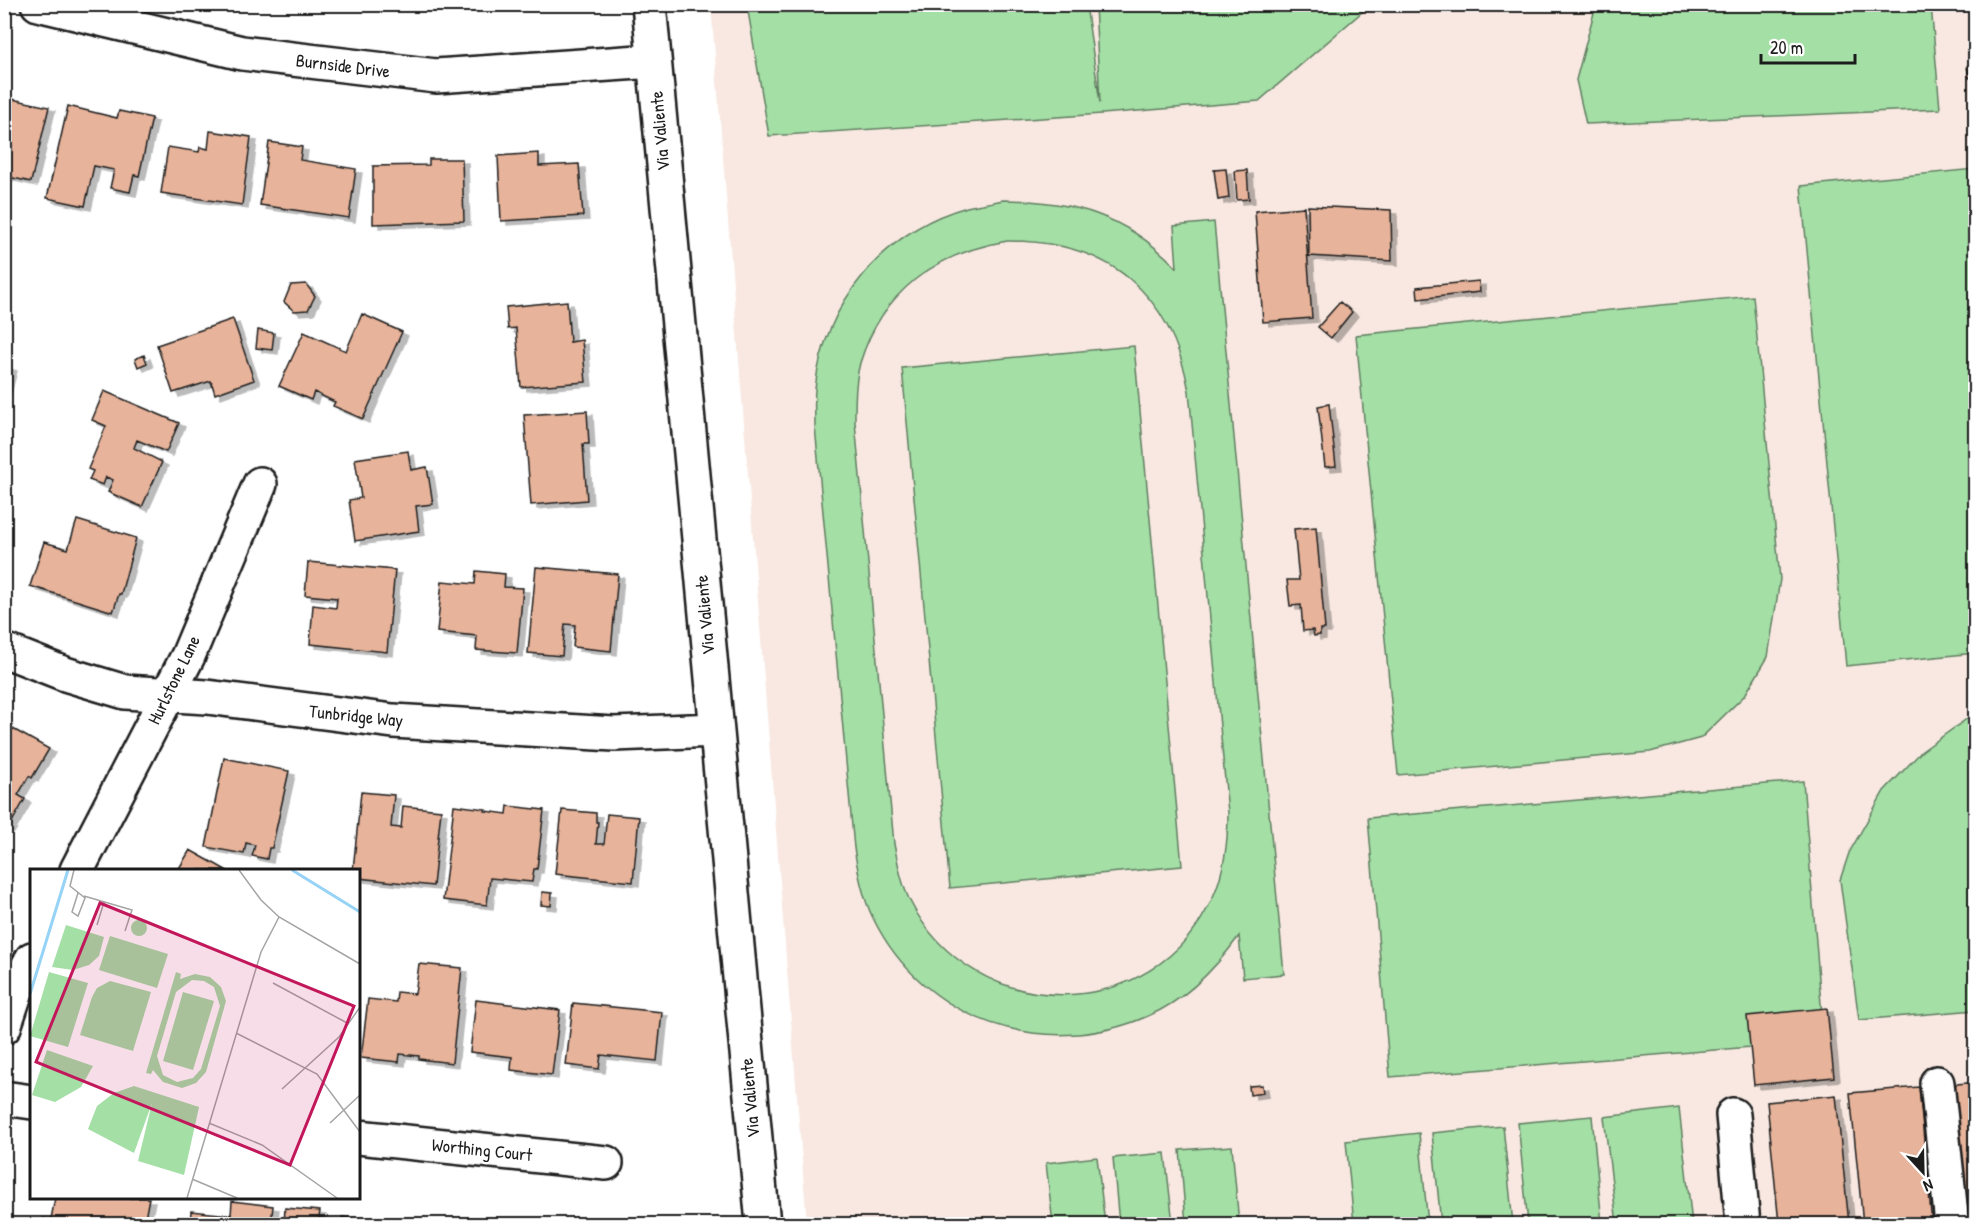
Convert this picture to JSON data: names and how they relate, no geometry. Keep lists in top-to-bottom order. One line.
{"streets":{"street":["Burnside Drive","Via Valiente","Hurlstone Lane","Tunbridge Way","Worthing Court"]},"crossings":[["Burnside Drive","Via Valiente"],["Via Valiente","Tunbridge Way"],["Hurlstone Lane","Tunbridge Way"]],"scale_bar":"20 m","north":"bottom"}
